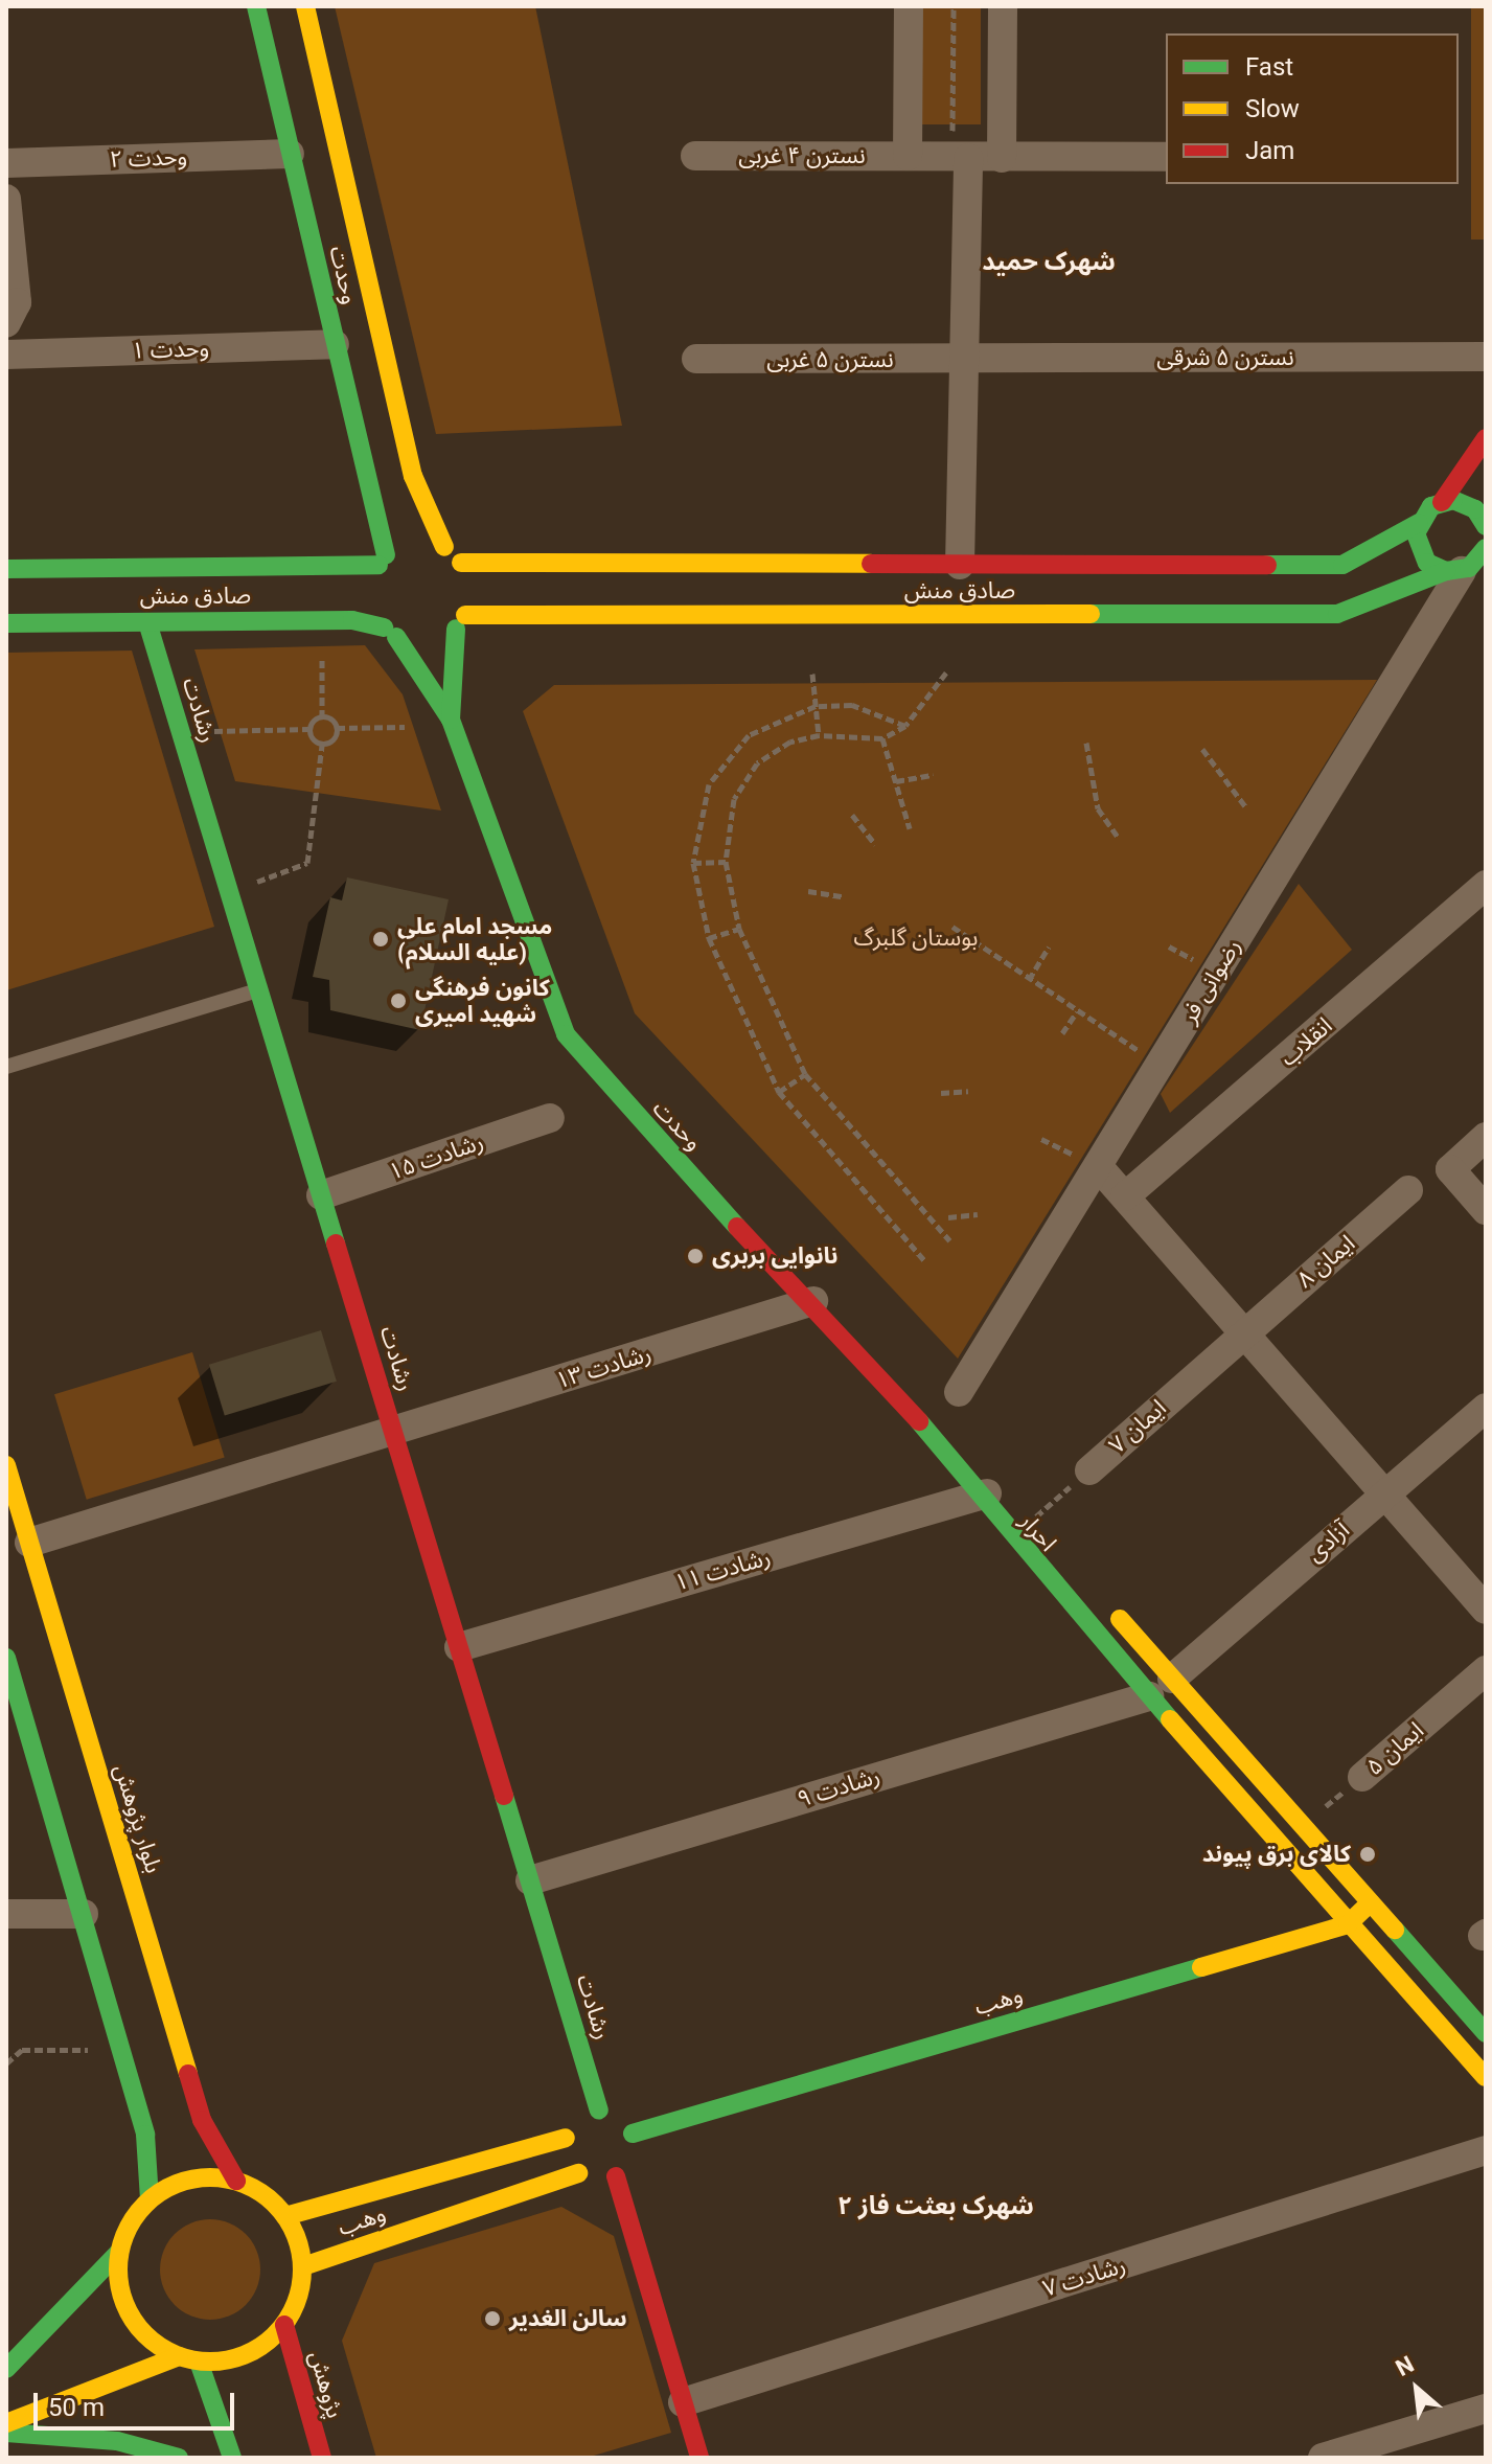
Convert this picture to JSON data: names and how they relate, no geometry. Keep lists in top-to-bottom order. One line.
{"streets":{"street":["نسترن ۴ غربی","وحدت ۲","وحدت","وحدت ۱","نسترن ۵ شرقی","نسترن ۵ غربی","صادق منش","رشادت","رضوانی فر","انقلاب","رشادت ۱۵","ایمان ۸","رشادت ۱۳","ایمان ۷","احرار","آزادی","رشادت ۱۱","ایمان ۵","رشادت ۹","بلوار پژوهش","وهب","رشادت ۷","پژوهش"]},"crossings":[["وحدت ۲","وحدت"],["وحدت","وحدت ۱"],["وحدت","صادق منش"],["وحدت","رشادت ۱۳"],["وحدت","احرار"],["وحدت","رشادت ۱۱"],["نسترن ۵ شرقی","نسترن ۵ غربی"],["صادق منش","رشادت"],["صادق منش","رضوانی فر"],["رشادت","رشادت ۱۵"],["رشادت","رشادت ۱۳"],["رشادت","رشادت ۱۱"],["رشادت","رشادت ۹"],["رشادت","وهب"],["ایمان ۸","ایمان ۷"],["رشادت ۱۳","بلوار پژوهش"],["ایمان ۷","احرار"],["احرار","آزادی"],["احرار","رشادت ۱۱"],["احرار","ایمان ۵"],["احرار","رشادت ۹"],["احرار","وهب"],["آزادی","رشادت ۹"],["بلوار پژوهش","وهب"],["بلوار پژوهش","پژوهش"],["وهب","پژوهش"]],"districts":["شهرک حمید","شهرک بعثت فاز ۲"],"parks":["بوستان گلبرگ"],"places":["مسجد امام علی (علیه السلام)","کانون فرهنگی شهید امیری","نانوایی بربری","کالای برق پیوند","سالن الغدیر"],"legend":["Fast","Slow","Jam"],"scale_bar":"50 m","north":"top left"}
